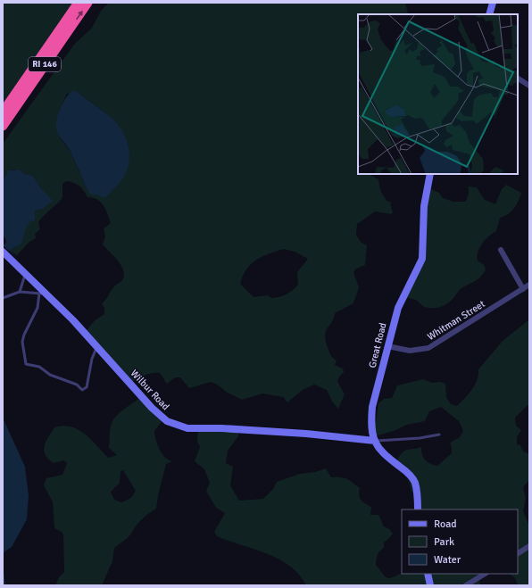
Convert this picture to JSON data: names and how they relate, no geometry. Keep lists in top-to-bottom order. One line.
{"streets":{"highway":["RI 146"],"street":["Whitman Street","Great Road","Wilbur Road"]},"crossings":[["Whitman Street","Great Road"],["Great Road","Wilbur Road"]],"legend":["Road","Park","Water"]}
